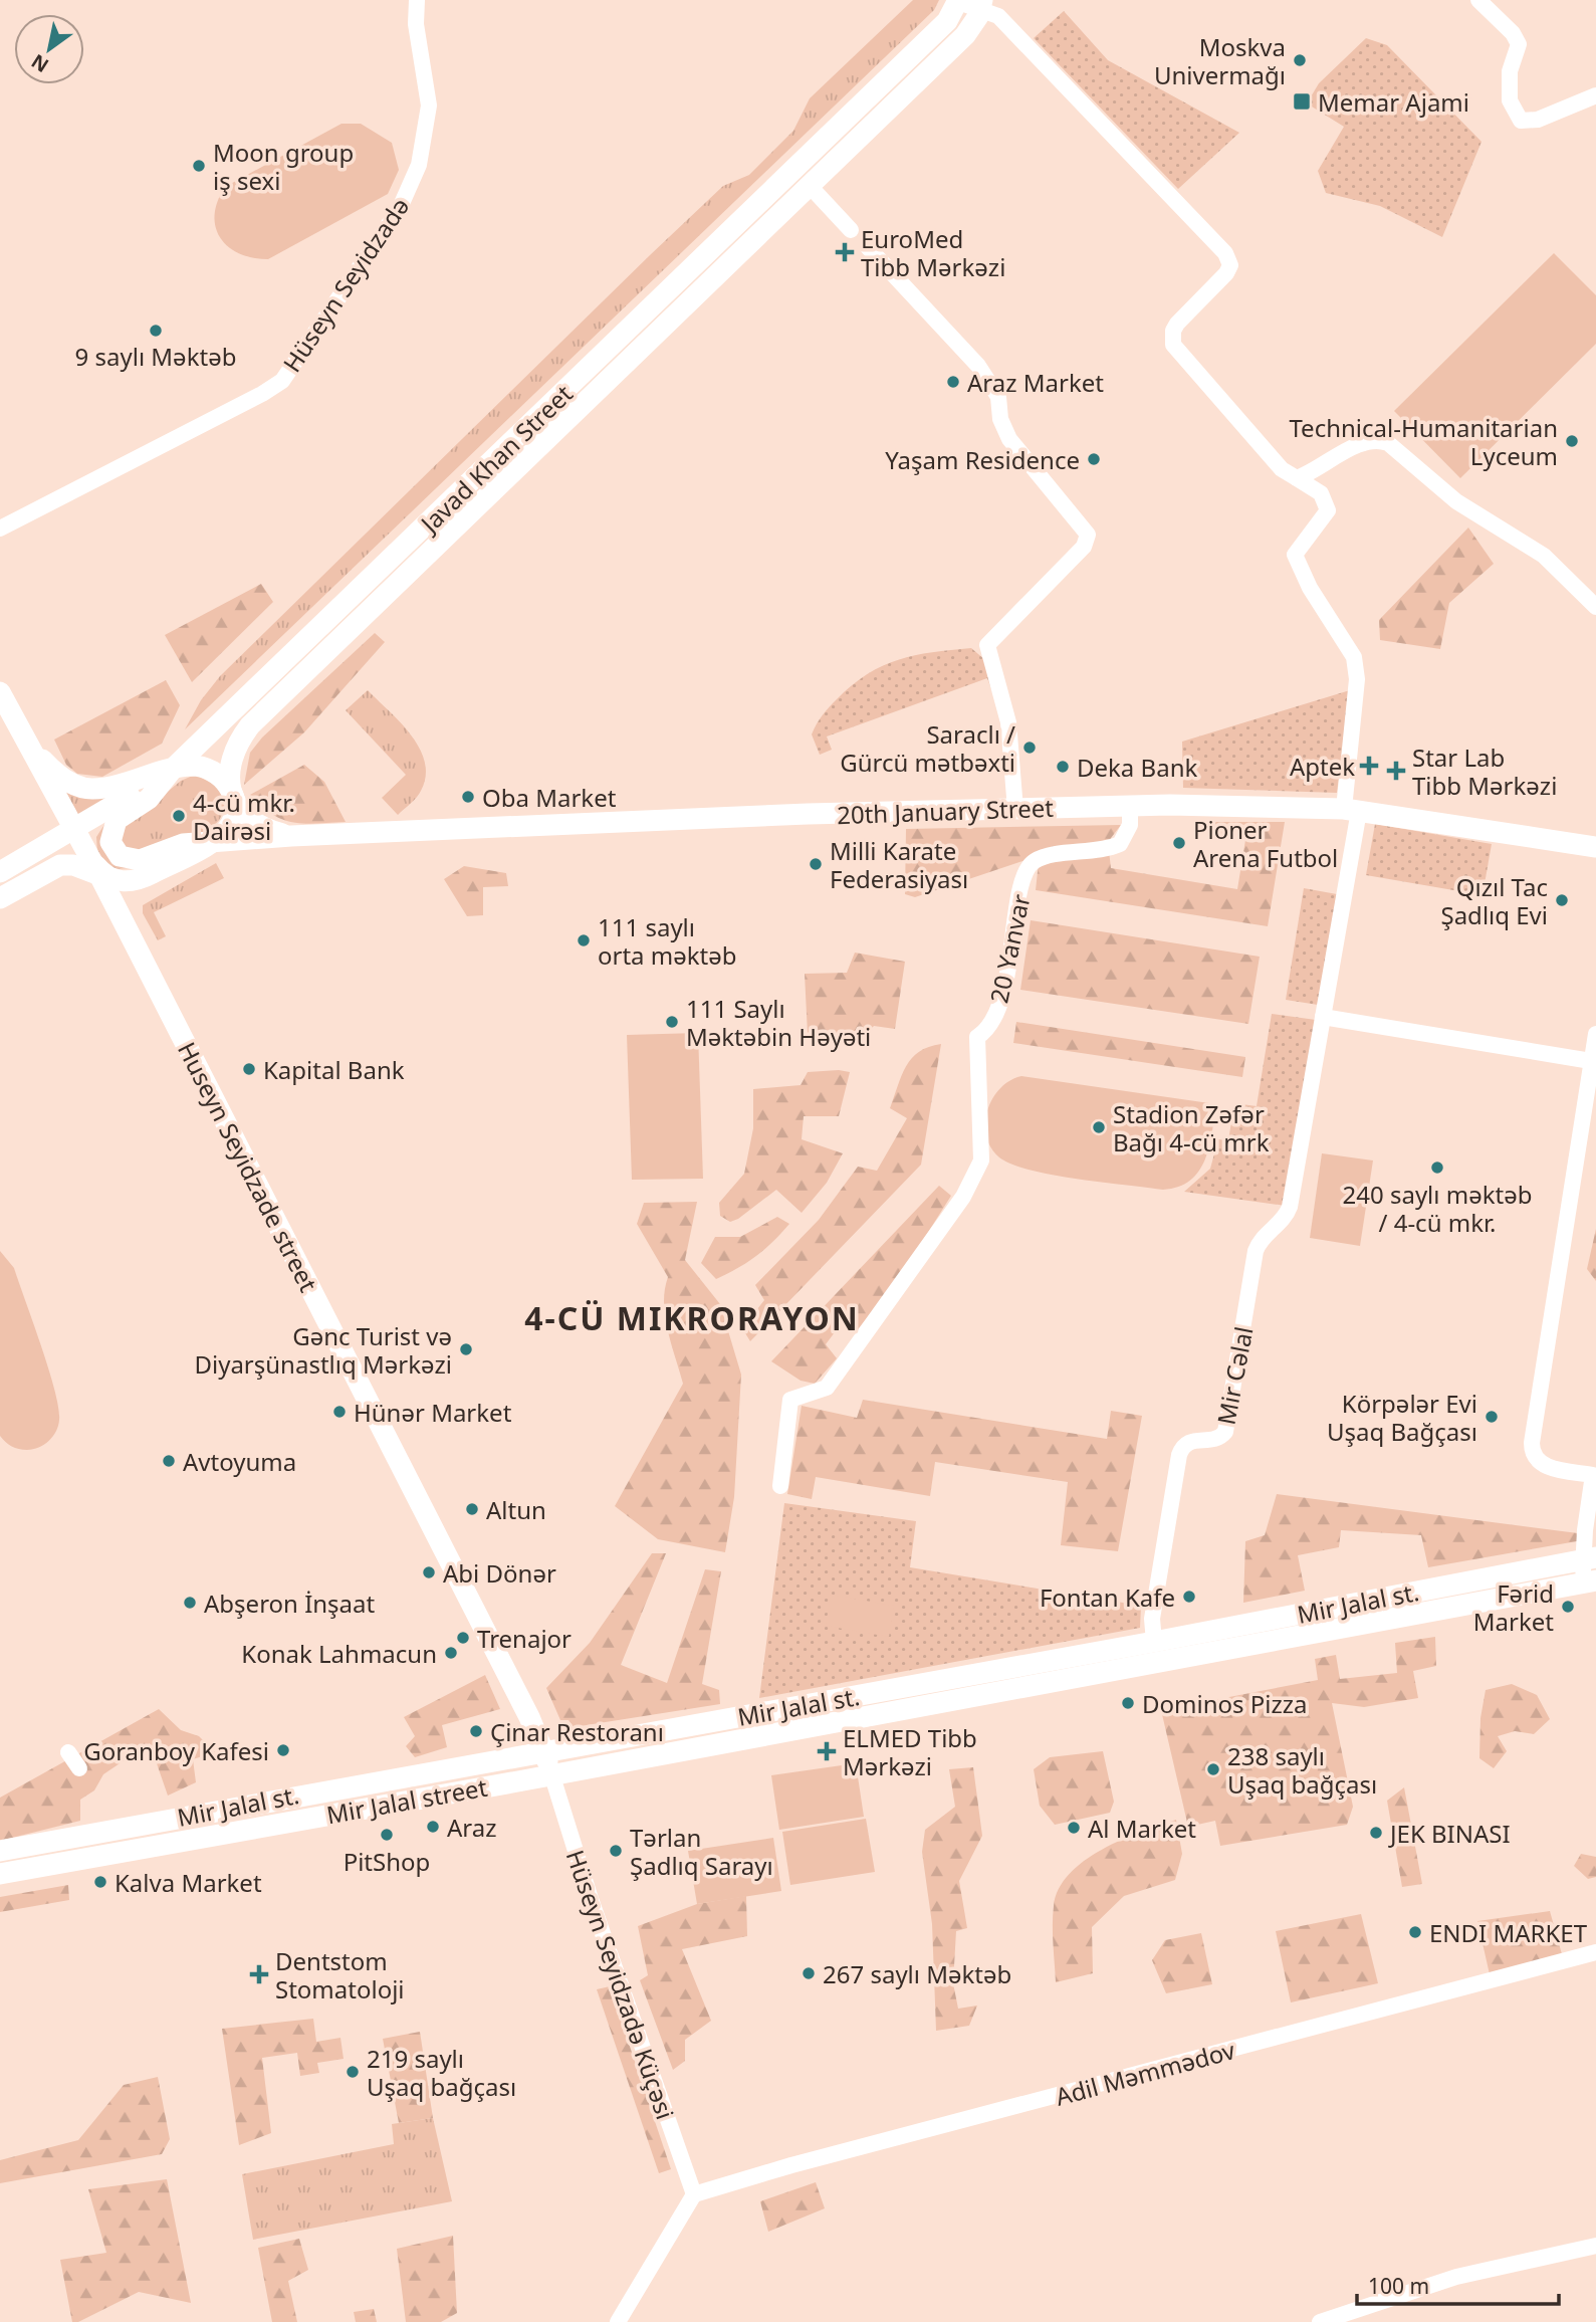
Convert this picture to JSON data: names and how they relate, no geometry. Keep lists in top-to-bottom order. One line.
{"streets":{"street":["Hüseyn Seyidzadə","Javad Khan Street","20th January Street","20 Yanvar","Huseyn Seyidzade street","Mir Cəlal","Mir Jalal st.","Mir Jalal street","Hüseyn Seyidzadə Küçəsi","Adil Məmmədov"]},"crossings":[["Javad Khan Street","20th January Street"],["Javad Khan Street","Huseyn Seyidzade street"],["20th January Street","20 Yanvar"],["Huseyn Seyidzade street","Mir Jalal st."],["Huseyn Seyidzade street","Hüseyn Seyidzadə Küçəsi"],["Mir Cəlal","Mir Jalal st."],["Mir Jalal st.","Mir Jalal street"],["Mir Jalal st.","Hüseyn Seyidzadə Küçəsi"],["Hüseyn Seyidzadə Küçəsi","Adil Məmmədov"]],"districts":["4-CÜ MIKRORAYON"],"places":{"other":["Moskva Univermağı","Moon group iş sexi","9 saylı Məktəb","Araz Market","Technical-Humanitarian Lyceum","Yaşam Residence","Saraclı / Gürcü mətbəxti","Deka Bank","Oba Market","4-cü mkr. Dairəsi","Pioner Arena Futbol","Milli Karate Federasiyası","Qızıl Tac Şadlıq Evi","111 saylı orta məktəb","111 Saylı Məktəbin Həyəti","Kapital Bank","Stadion Zəfər Bağı 4-cü mrk","240 saylı məktəb / 4-cü mkr.","Gənc Turist və Diyarşünastlıq Mərkəzi","Hünər Market","Körpələr Evi Uşaq Bağçası","Avtoyuma","Altun","Abi Dönər","Fontan Kafe","Abşeron İnşaat","Fərid Market","Trenajor","Konak Lahmacun","Dominos Pizza","Çinar Restoranı","Goranboy Kafesi","238 saylı Uşaq bağçası","Araz","Al Market","JEK BINASI","PitShop","Tərlan Şadlıq Sarayı","Kalva Market","ENDI MARKET","267 saylı Məktəb","219 saylı Uşaq bağçası"],"transit":["Memar Ajami"],"health":["EuroMed Tibb Mərkəzi","Aptek","Star Lab Tibb Mәrkәzi","ELMED Tibb Mərkəzi","Dentstom Stomatoloji"]},"scale_bar":"100 m","north":"bottom left"}
